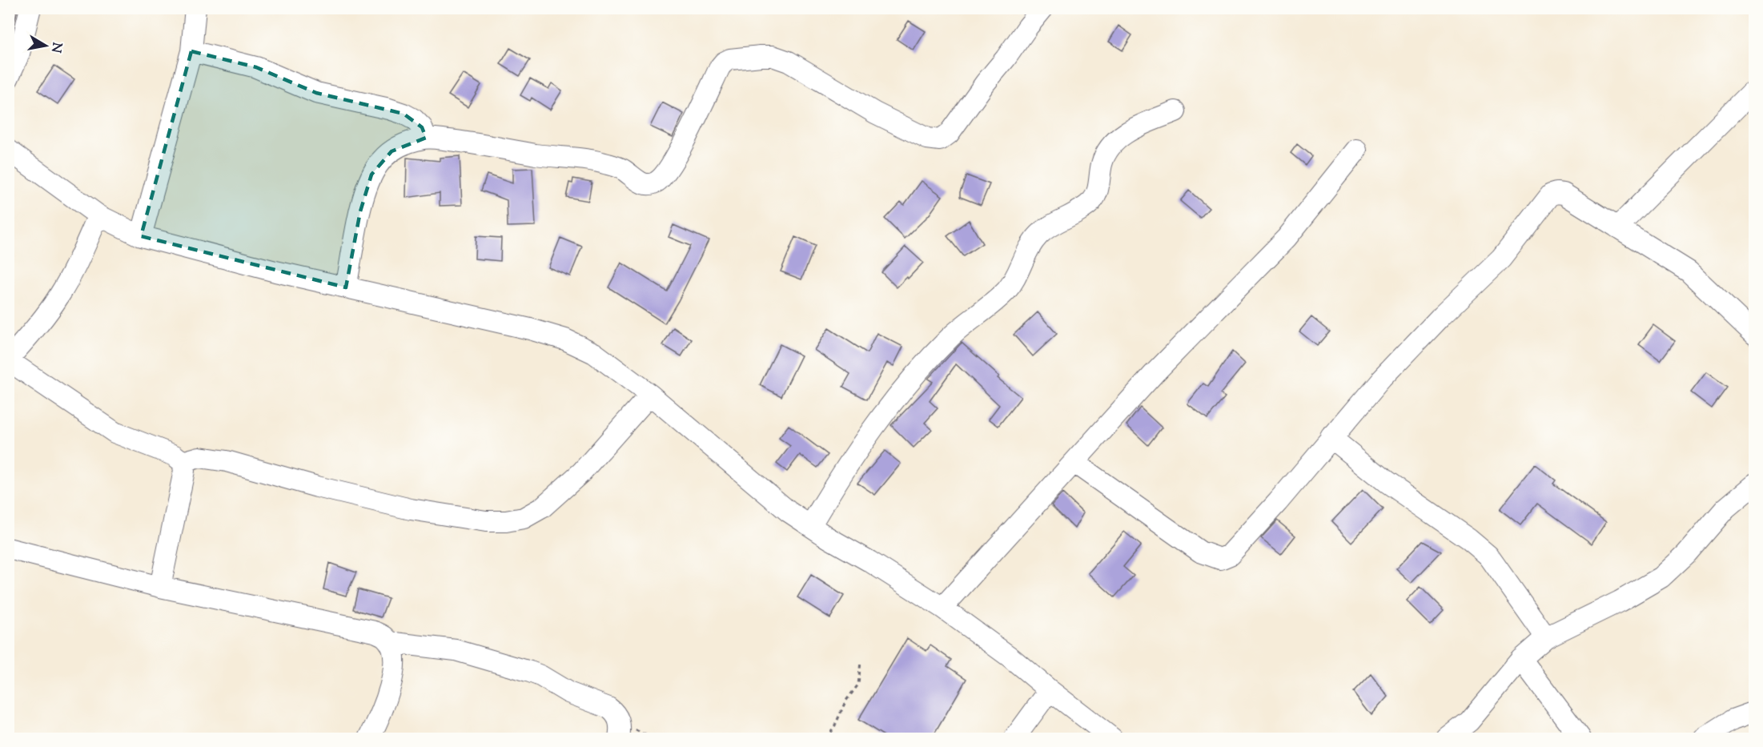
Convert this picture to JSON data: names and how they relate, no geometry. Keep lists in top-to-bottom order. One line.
{"north":"right"}
